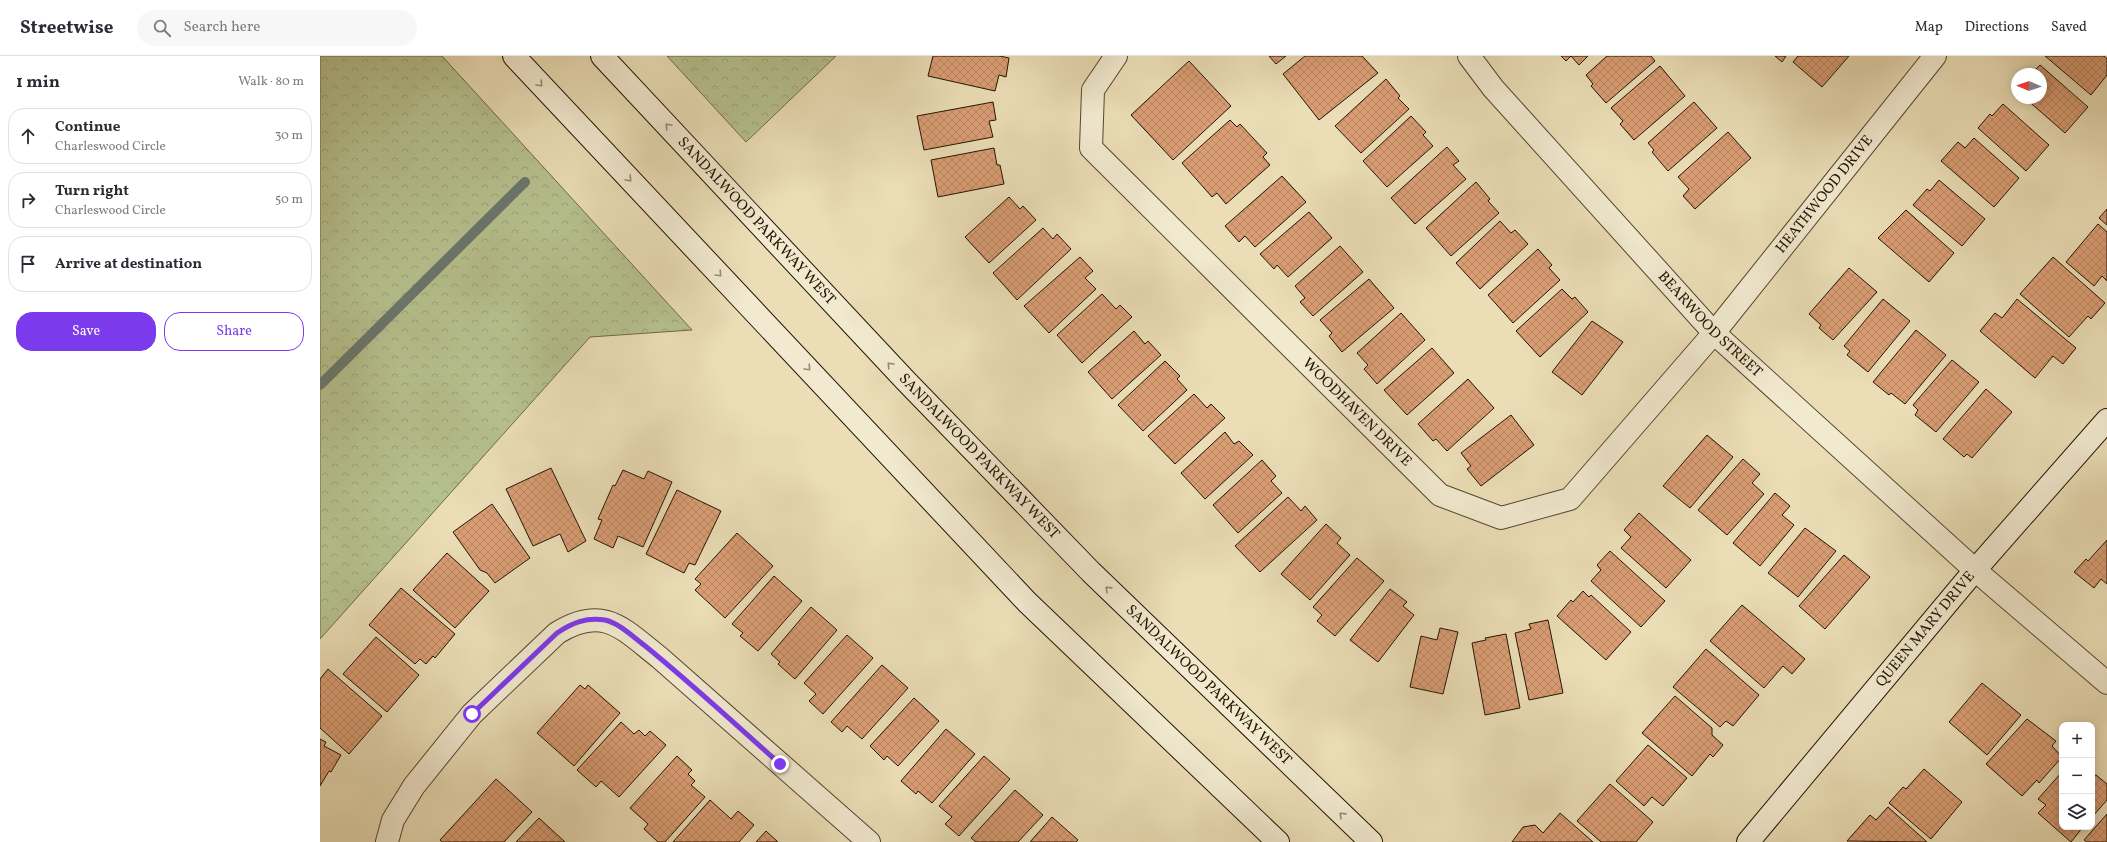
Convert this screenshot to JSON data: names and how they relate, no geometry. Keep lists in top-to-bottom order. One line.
{"streets":{"street":["HEATHWOOD DRIVE","SANDALWOOD PARKWAY WEST","BEARWOOD STREET","WOODHAVEN DRIVE","QUEEN MARY DRIVE"]},"crossings":[["HEATHWOOD DRIVE","BEARWOOD STREET"],["HEATHWOOD DRIVE","WOODHAVEN DRIVE"],["BEARWOOD STREET","WOODHAVEN DRIVE"],["BEARWOOD STREET","QUEEN MARY DRIVE"]],"north":"left","page":{"header":"Streetwise","search":"Search here","nav":["Map","Directions","Saved"],"heading":["1 min","Walk · 80 m"],"list":[["Continue","Charleswood Circle","30 m"],["Turn right","Charleswood Circle","50 m"],"Arrive at destination"],"buttons":["Save","Share"],"map_buttons":["+","−"]}}
